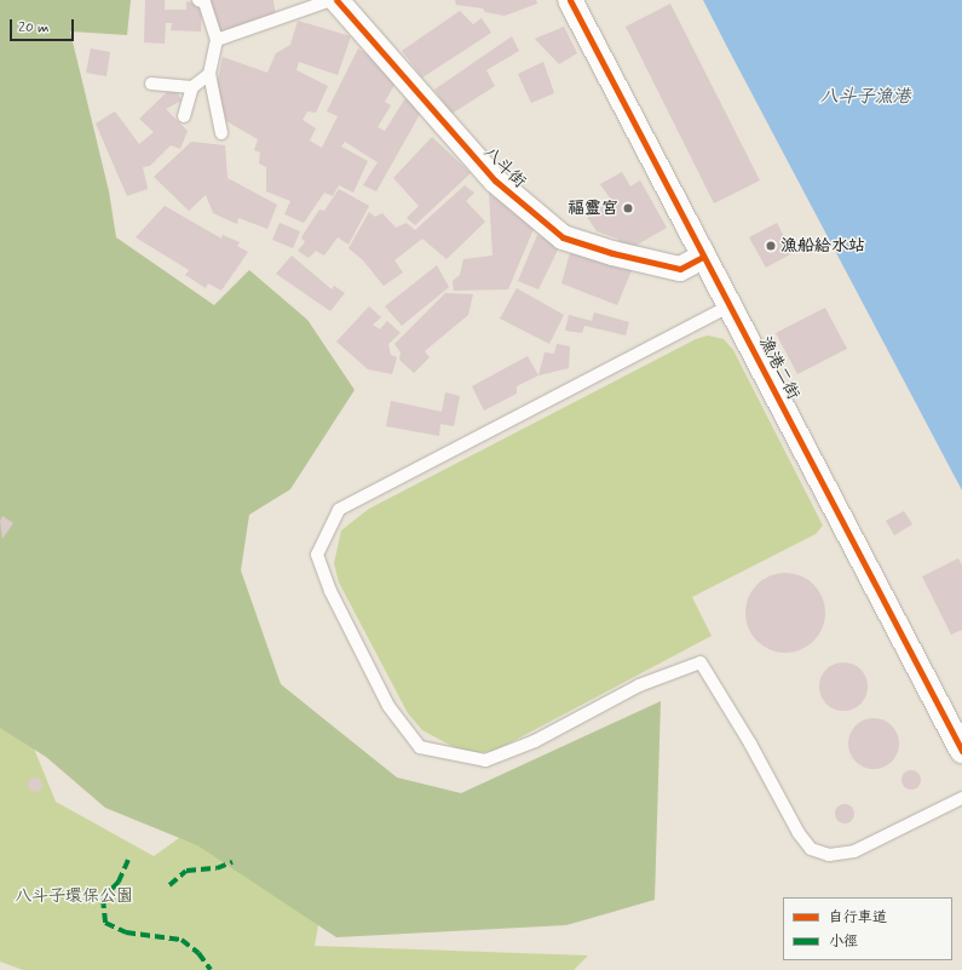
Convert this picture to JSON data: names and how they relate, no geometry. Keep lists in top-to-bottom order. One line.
{"streets":{"street":["八斗街","漁港二街"]},"crossings":[["八斗街","漁港二街"]],"water":["八斗子漁港"],"parks":["八斗子環保公園"],"places":["福靈宮","漁船給水站"],"legend":["自行車道","小徑"],"scale_bar":"20 m"}
